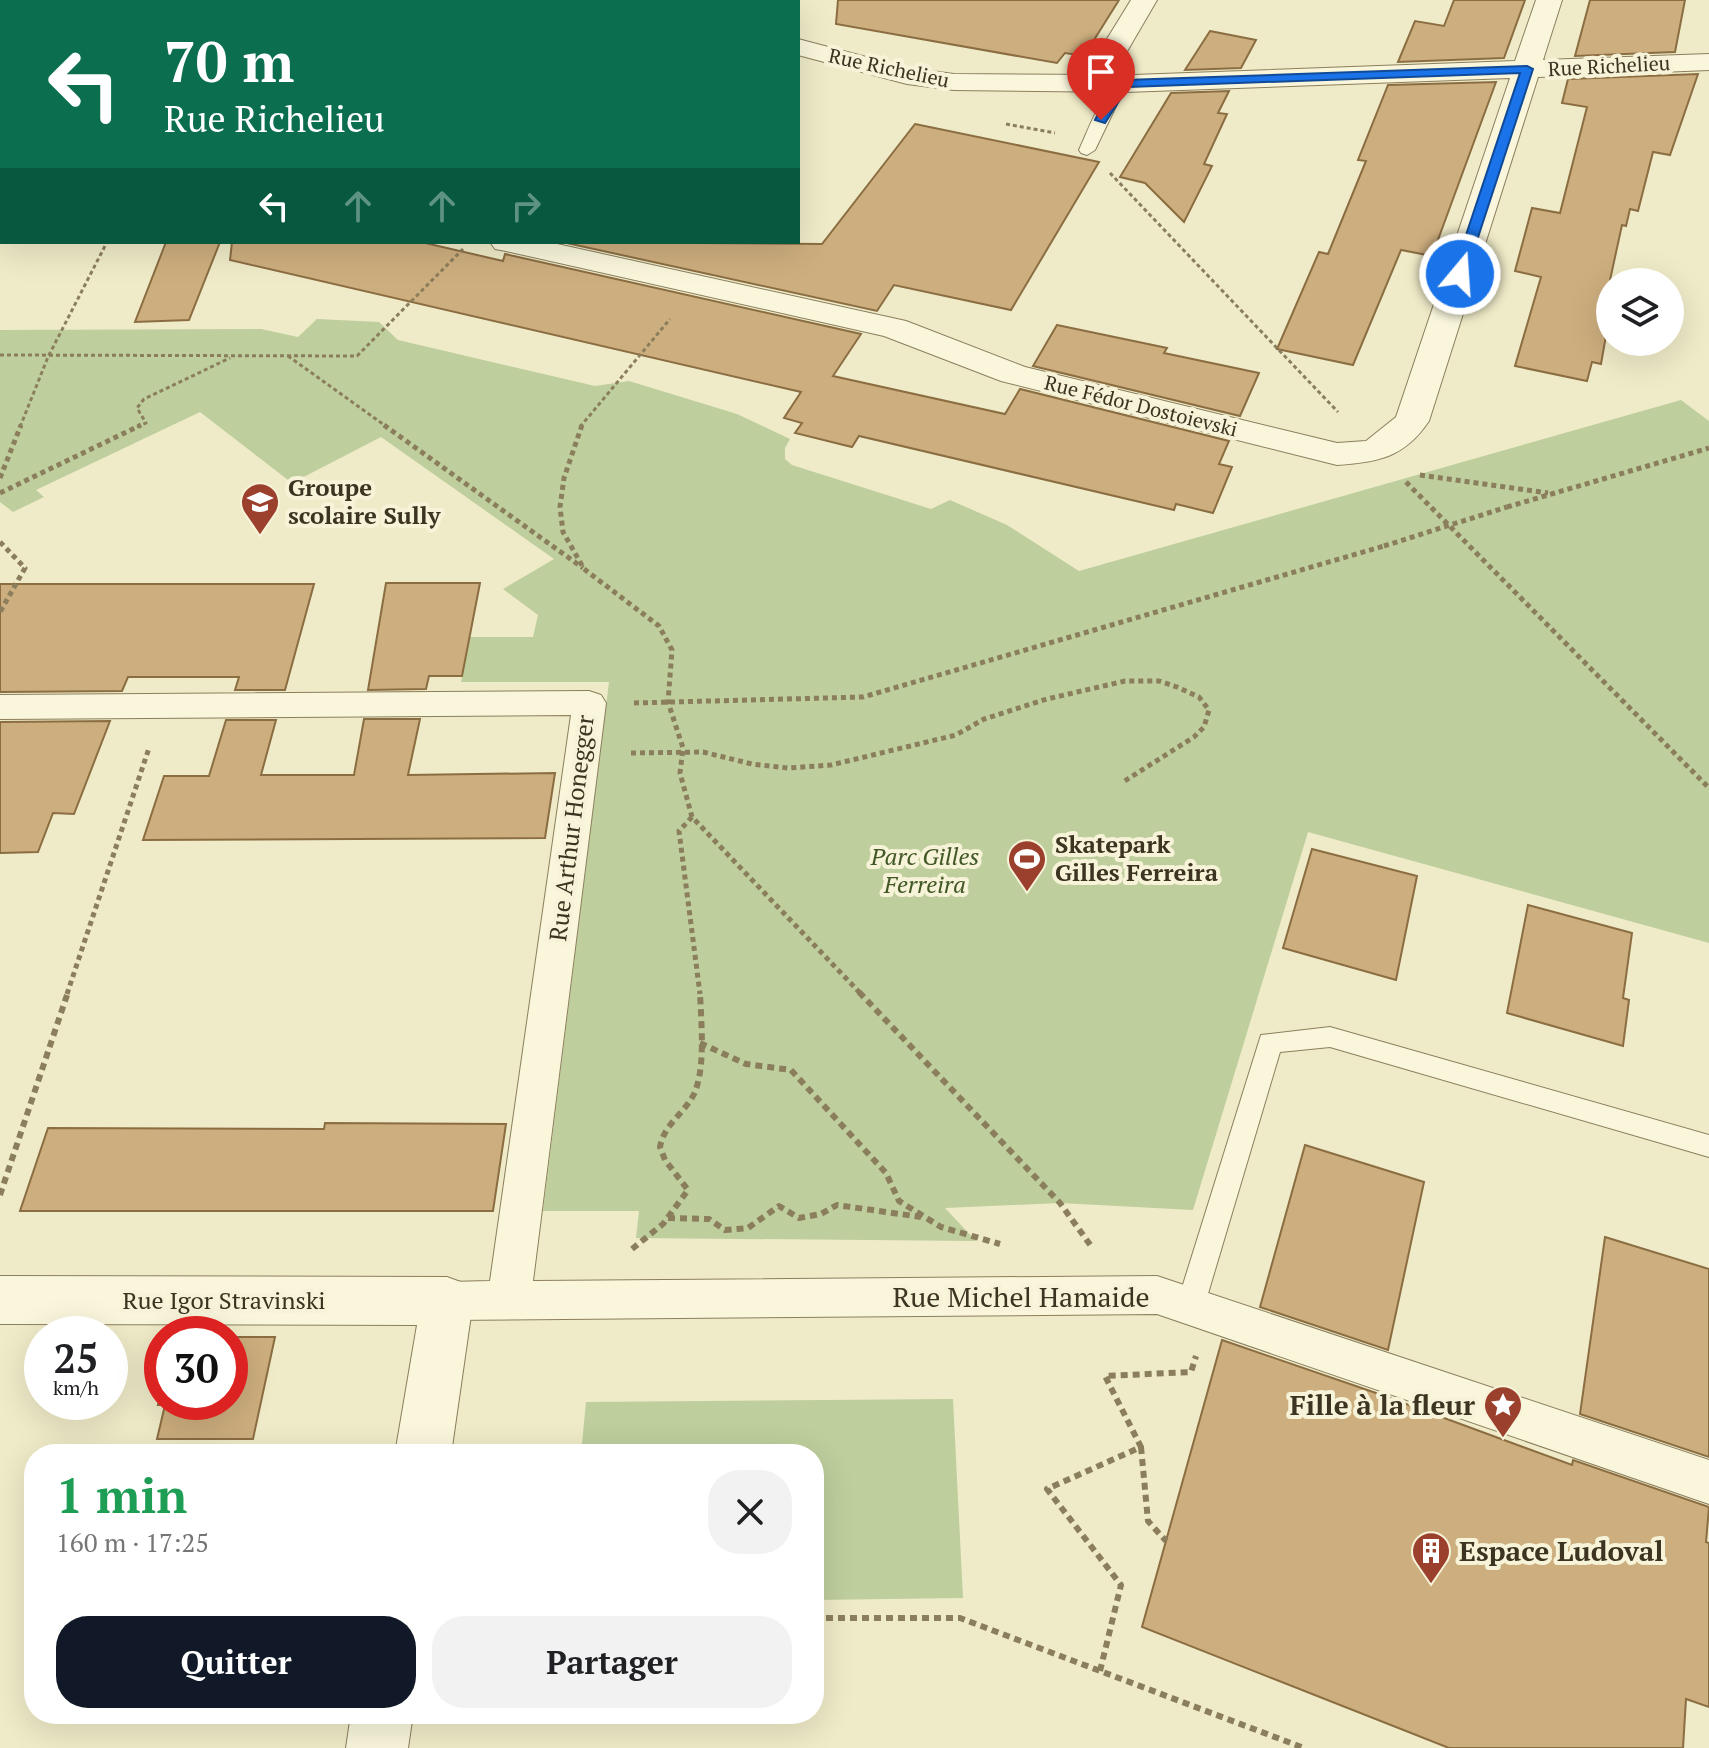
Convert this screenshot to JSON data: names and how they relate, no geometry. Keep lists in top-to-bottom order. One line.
{"streets":{"street":["Rue Richelieu","Rue Fédor Dostoievski","Rue Arthur Honegger","Rue Michel Hamaide","Rue Igor Stravinski"]},"crossings":[["Rue Richelieu","Rue Fédor Dostoievski"],["Rue Arthur Honegger","Rue Michel Hamaide"],["Rue Michel Hamaide","Rue Igor Stravinski"]],"parks":["Parc Gilles Ferreira"],"places":{"school or university":["Groupe scolaire Sully"],"sports":["Skatepark Gilles Ferreira"],"place":["Fille à la fleur"],"building":["Espace Ludoval"]},"page":{"turn":["70 m","Rue Richelieu"],"speed":"25 km/h","limit":"30","heading":["1 min","160 m · 17:25"],"buttons":["Quitter","Partager"]}}
